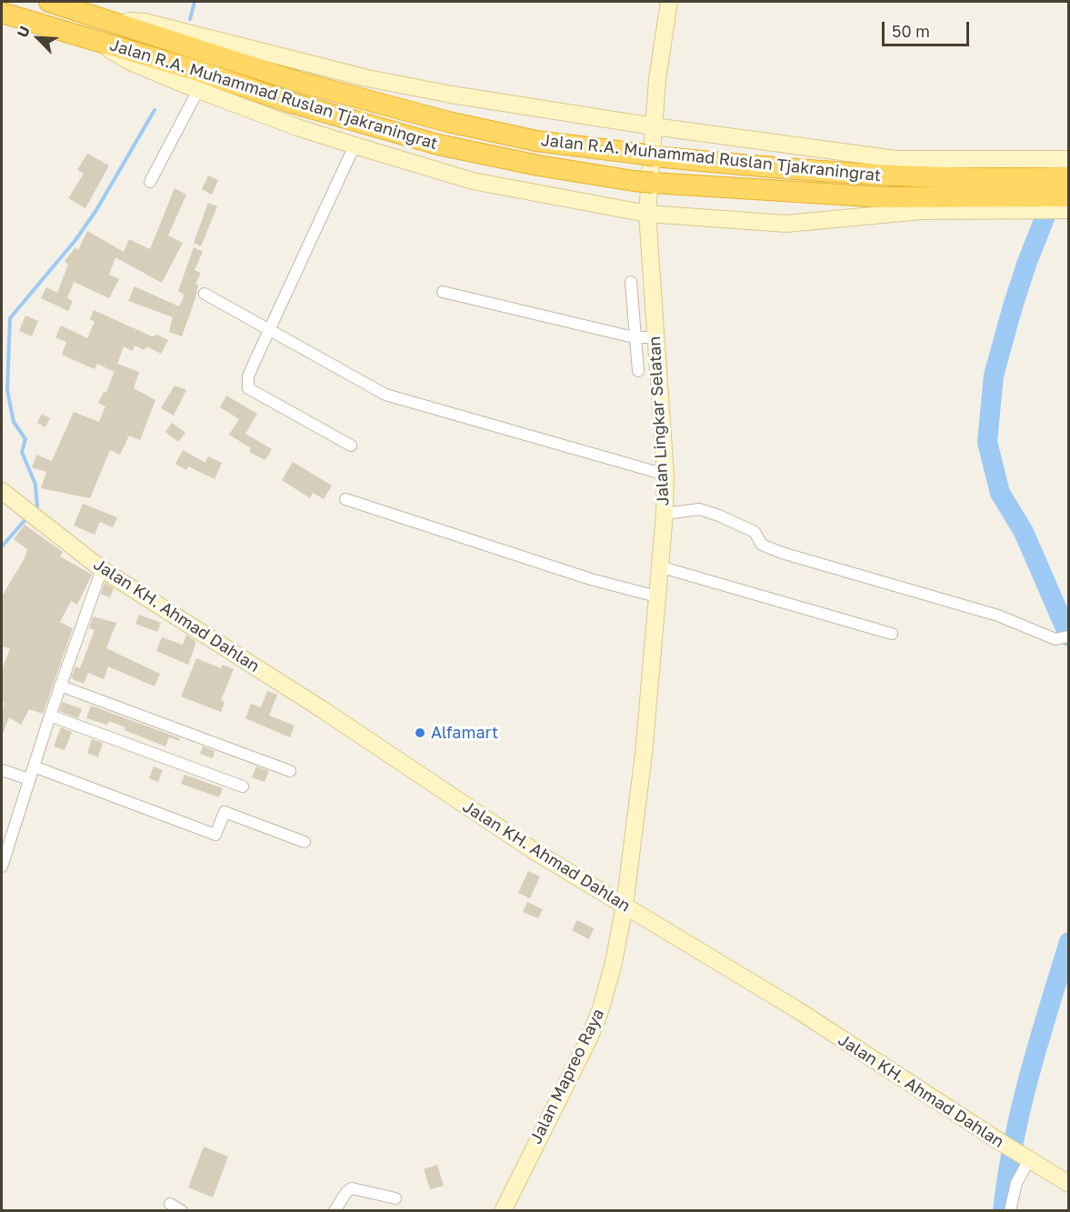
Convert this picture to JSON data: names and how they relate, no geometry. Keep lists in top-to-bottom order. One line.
{"streets":{"highway":["Jalan R.A. Muhammad Ruslan Tjakraningrat"],"street":["Jalan Lingkar Selatan","Jalan KH. Ahmad Dahlan","Jalan Mapreo Raya"]},"crossings":[["Jalan R.A. Muhammad Ruslan Tjakraningrat","Jalan Lingkar Selatan"],["Jalan Lingkar Selatan","Jalan KH. Ahmad Dahlan"],["Jalan Lingkar Selatan","Jalan Mapreo Raya"],["Jalan KH. Ahmad Dahlan","Jalan Mapreo Raya"]],"places":["Alfamart"],"scale_bar":"50 m","north":"top left"}
